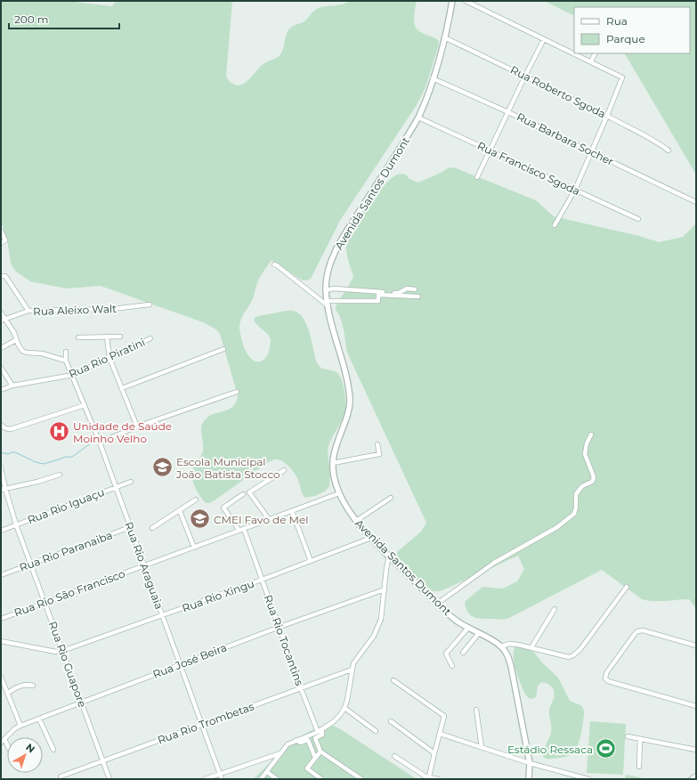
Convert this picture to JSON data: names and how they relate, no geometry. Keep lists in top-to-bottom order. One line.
{"streets":{"street":["Rua Roberto Sgoda","Rua Barbara Socher","Rua Francisco Sgoda","Avenida Santos Dumont","Rua Aleixo Walt","Rua Rio Piratini","Rua Rio Iguaçu","Rua Rio Paranaiba","Rua Rio Araguaia","Rua Rio São Francisco","Rua Rio Xingu","Rua Rio Tocantins","Rua José Beira","Rua Rio Guapore","Rua Rio Trombetas"]},"crossings":[["Rua Roberto Sgoda","Avenida Santos Dumont"],["Rua Barbara Socher","Avenida Santos Dumont"],["Rua Francisco Sgoda","Avenida Santos Dumont"],["Avenida Santos Dumont","Rua Rio São Francisco"],["Avenida Santos Dumont","Rua Rio Xingu"],["Rua Rio Piratini","Rua Rio Araguaia"],["Rua Rio Iguaçu","Rua Rio Araguaia"],["Rua Rio Iguaçu","Rua Rio Guapore"],["Rua Rio Paranaiba","Rua Rio Araguaia"],["Rua Rio Paranaiba","Rua Rio Guapore"],["Rua Rio Araguaia","Rua Rio São Francisco"],["Rua Rio Araguaia","Rua Rio Xingu"],["Rua Rio Araguaia","Rua José Beira"],["Rua Rio Araguaia","Rua Rio Trombetas"],["Rua Rio São Francisco","Rua Rio Tocantins"],["Rua Rio São Francisco","Rua Rio Guapore"],["Rua Rio Xingu","Rua Rio Tocantins"],["Rua Rio Xingu","Rua Rio Guapore"],["Rua Rio Tocantins","Rua José Beira"],["Rua Rio Tocantins","Rua Rio Trombetas"],["Rua José Beira","Rua Rio Guapore"],["Rua Rio Guapore","Rua Rio Trombetas"]],"places":{"hospital":["Unidade de Saúde Moinho Velho"],"school or university":["Escola Municipal João Batista Stocco","CMEI Favo de Mel"],"sports":["Estádio Ressaca"]},"legend":["Rua","Parque"],"scale_bar":"200 m","north":"top right"}
